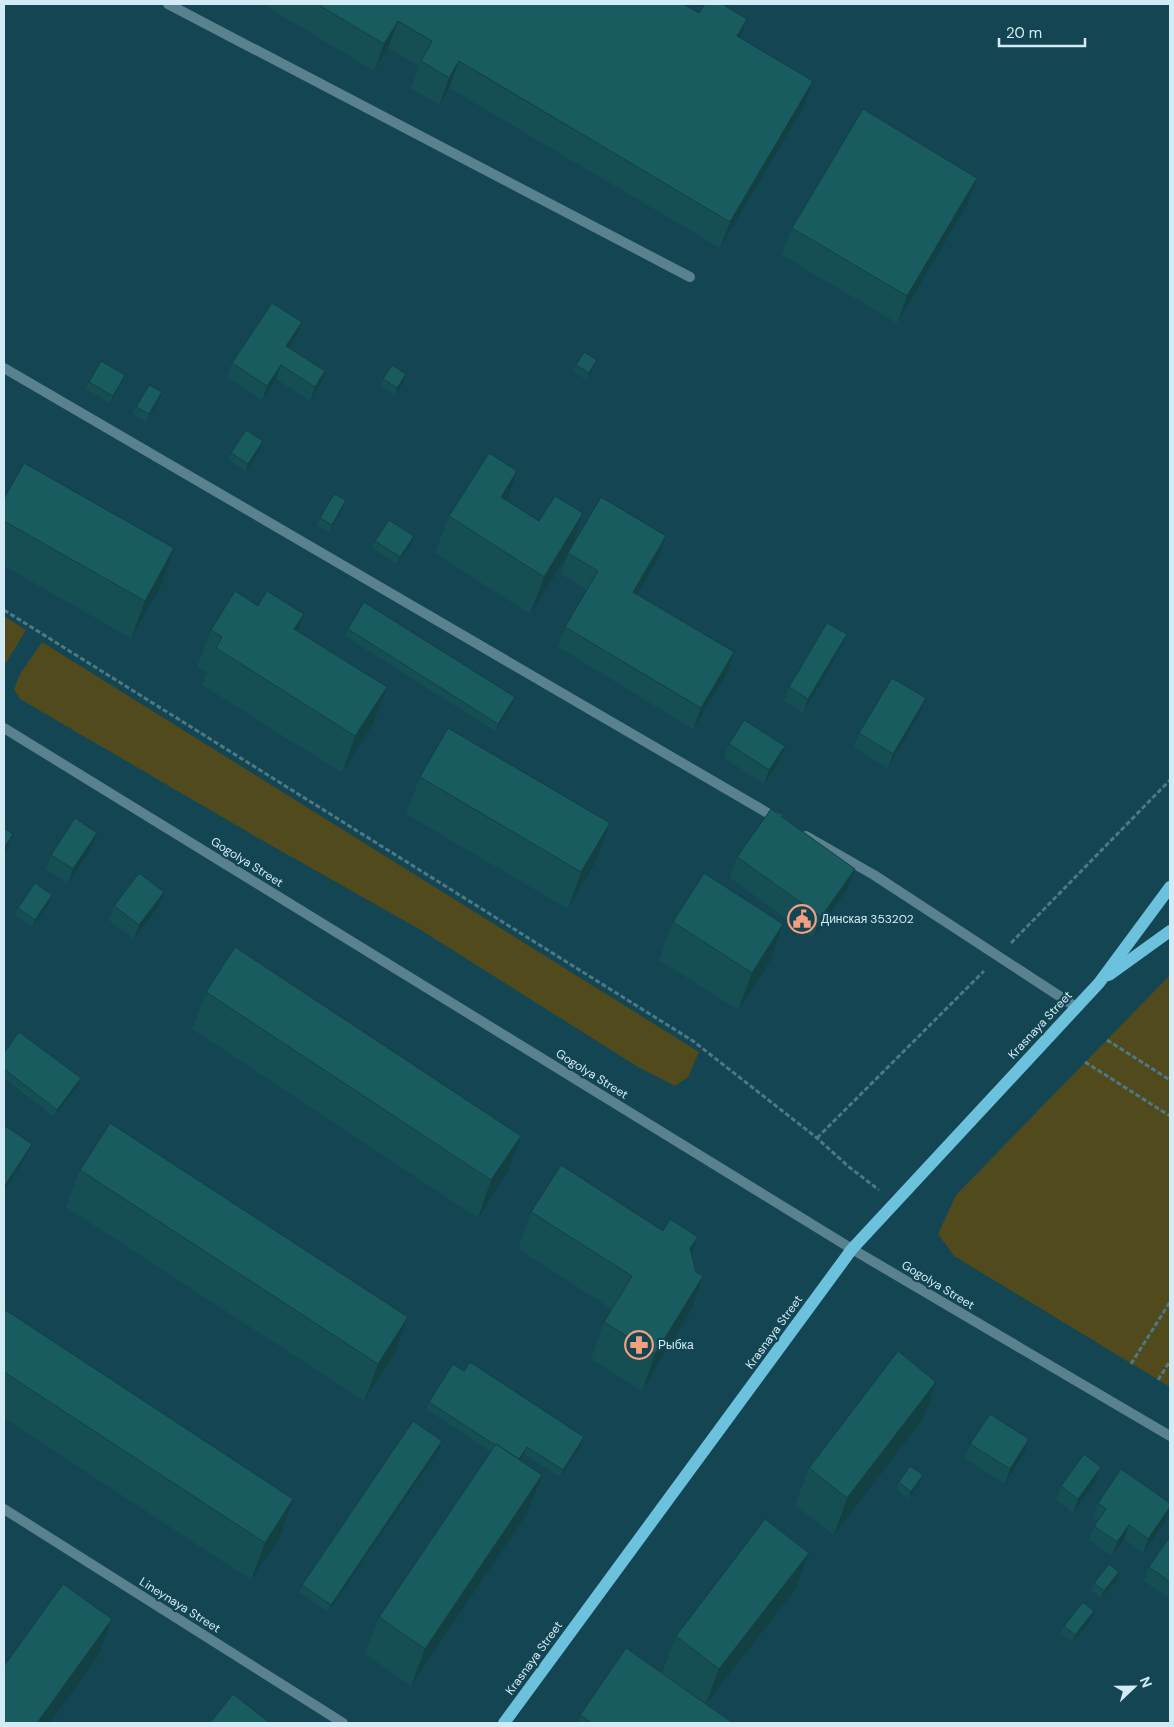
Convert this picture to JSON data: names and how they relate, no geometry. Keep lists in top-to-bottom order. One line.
{"streets":{"main road":["Krasnaya Street"],"street":["Gogolya Street","Lineynaya Street"]},"crossings":[["Gogolya Street","Krasnaya Street"]],"places":{"public building":["Динская 353202"],"pharmacy":["Рыбка"]},"scale_bar":"20 m","north":"right"}
